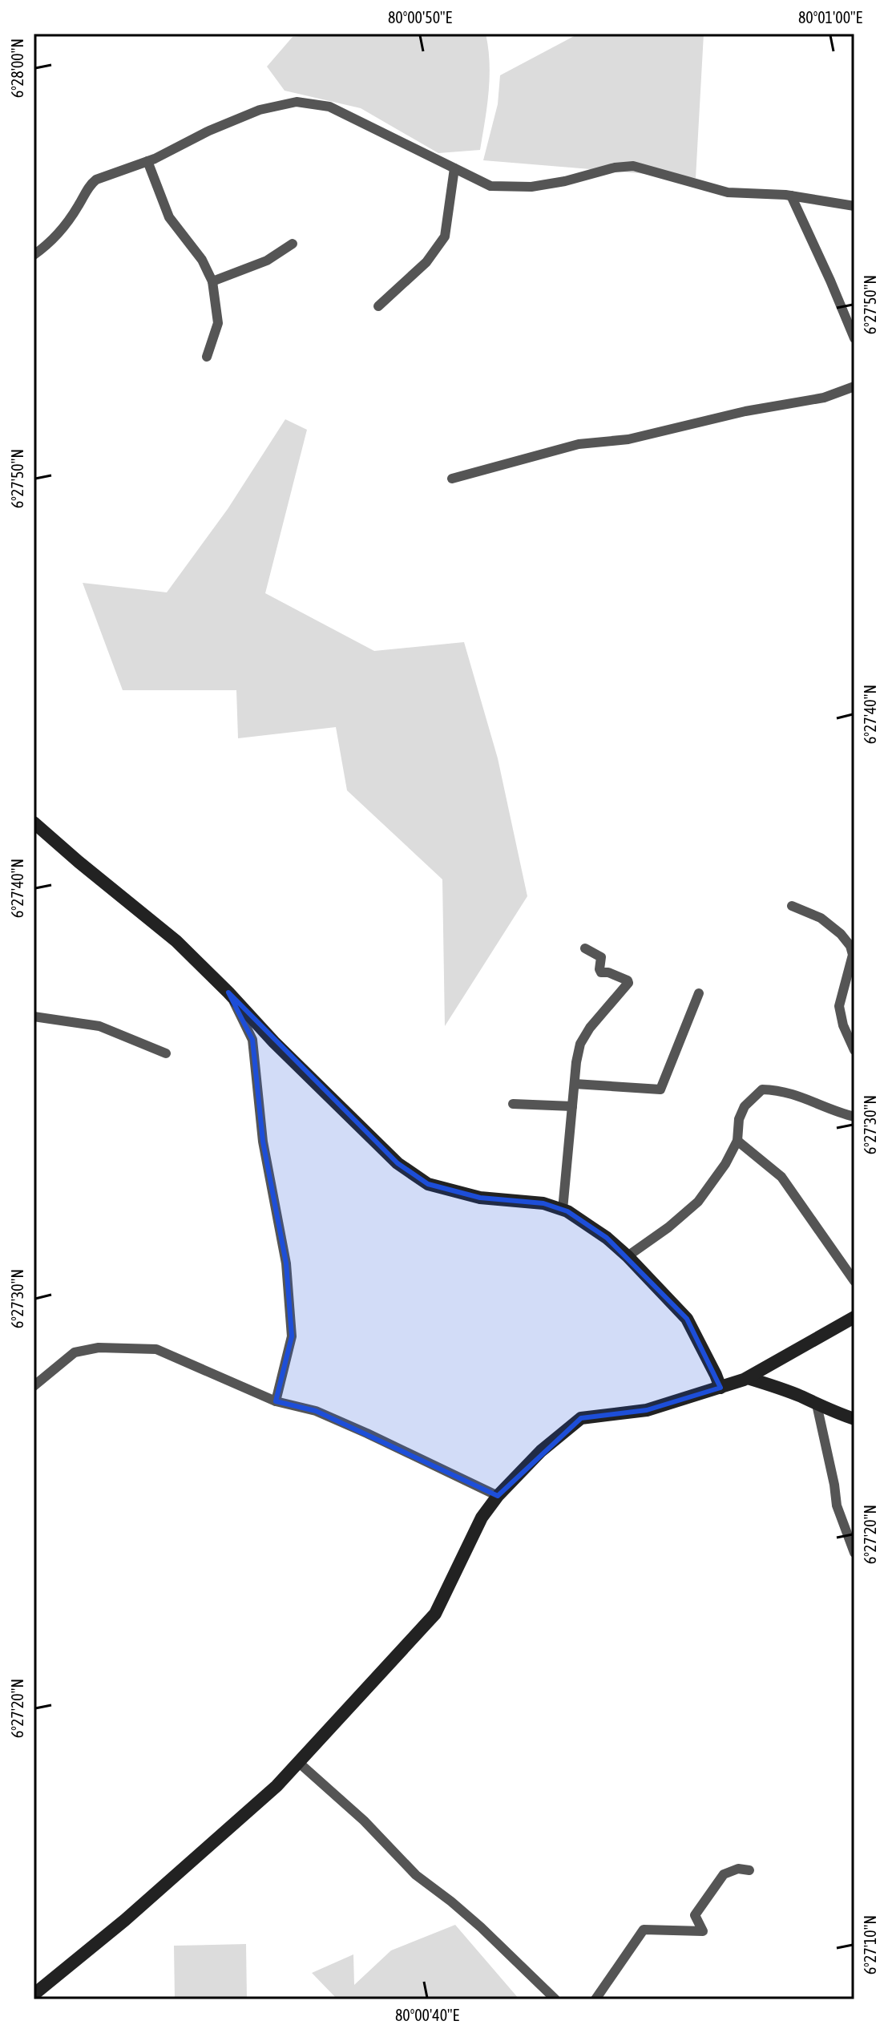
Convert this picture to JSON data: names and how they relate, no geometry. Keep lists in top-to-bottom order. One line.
{"coordinates":["80°00'50\"E","80°01'00\"E","6°28'00\"N","6°27'50\"N","6°27'40\"N","6°27'30\"N","6°27'20\"N","6°27'10\"N","80°00'40\"E"]}
